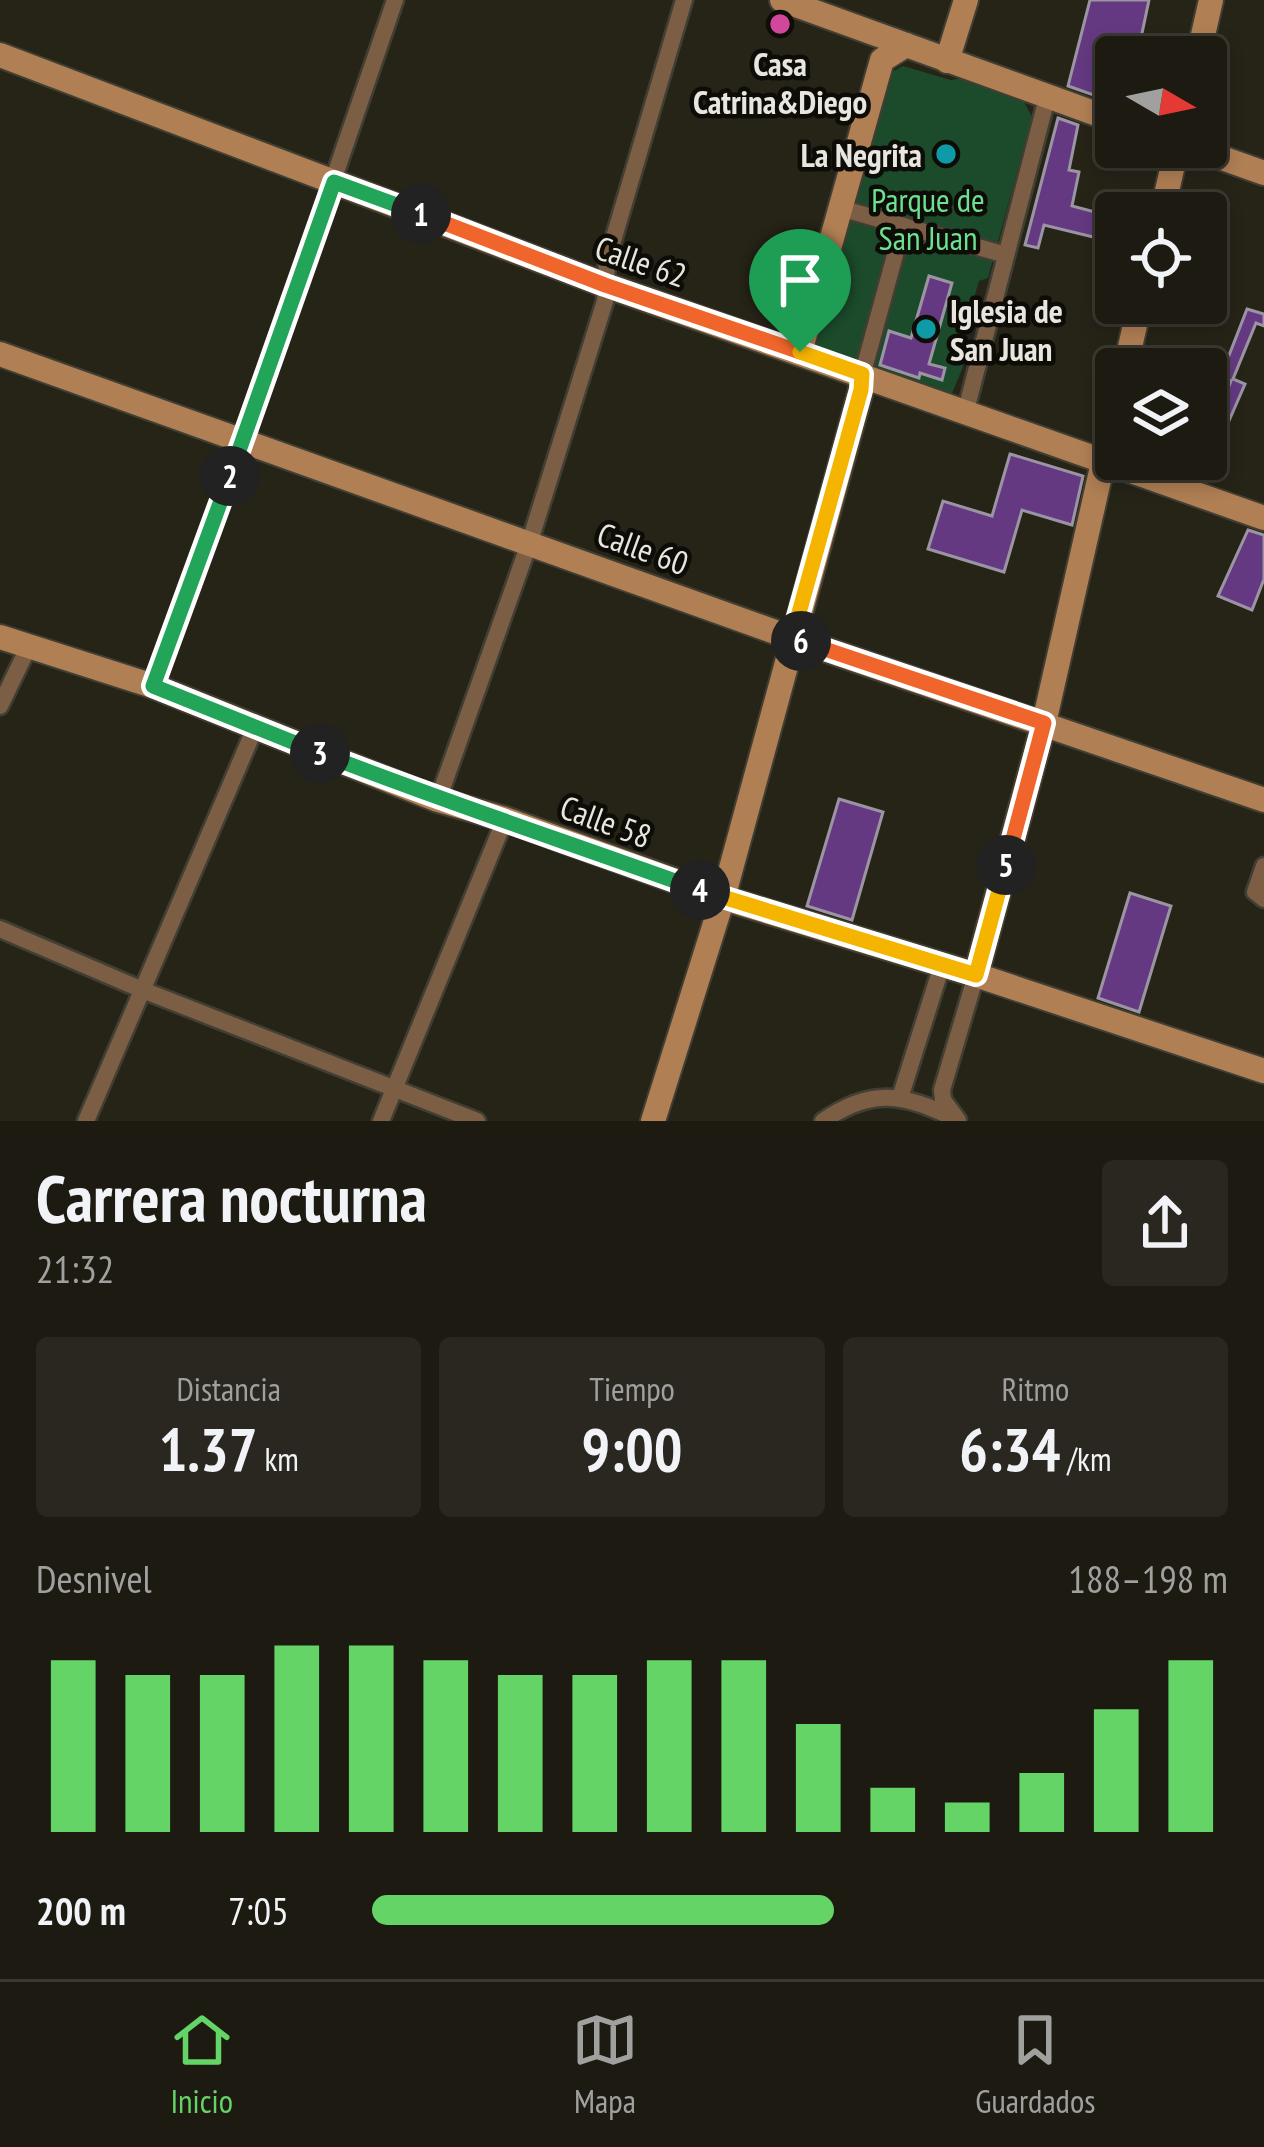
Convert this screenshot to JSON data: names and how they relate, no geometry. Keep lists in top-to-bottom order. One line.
{"streets":{"main road":["Calle 62","Calle 60","Calle 58"]},"parks":["Parque de San Juan"],"places":["Casa Catrina&Diego","La Negrita","Iglesia de San Juan"],"north":"right","page":{"pins":["1","2","6","3","5","4"],"heading":["Carrera nocturna","21:32"],"stats":[["Distancia","1.37 km"],["Tiempo","9:00"],["Ritmo","6:34 /km"]],"chart":["Desnivel","188–198 m"],"list":[{"name":"200 m","note":"7:05"}],"tabs":["Inicio","Mapa","Guardados"]}}
